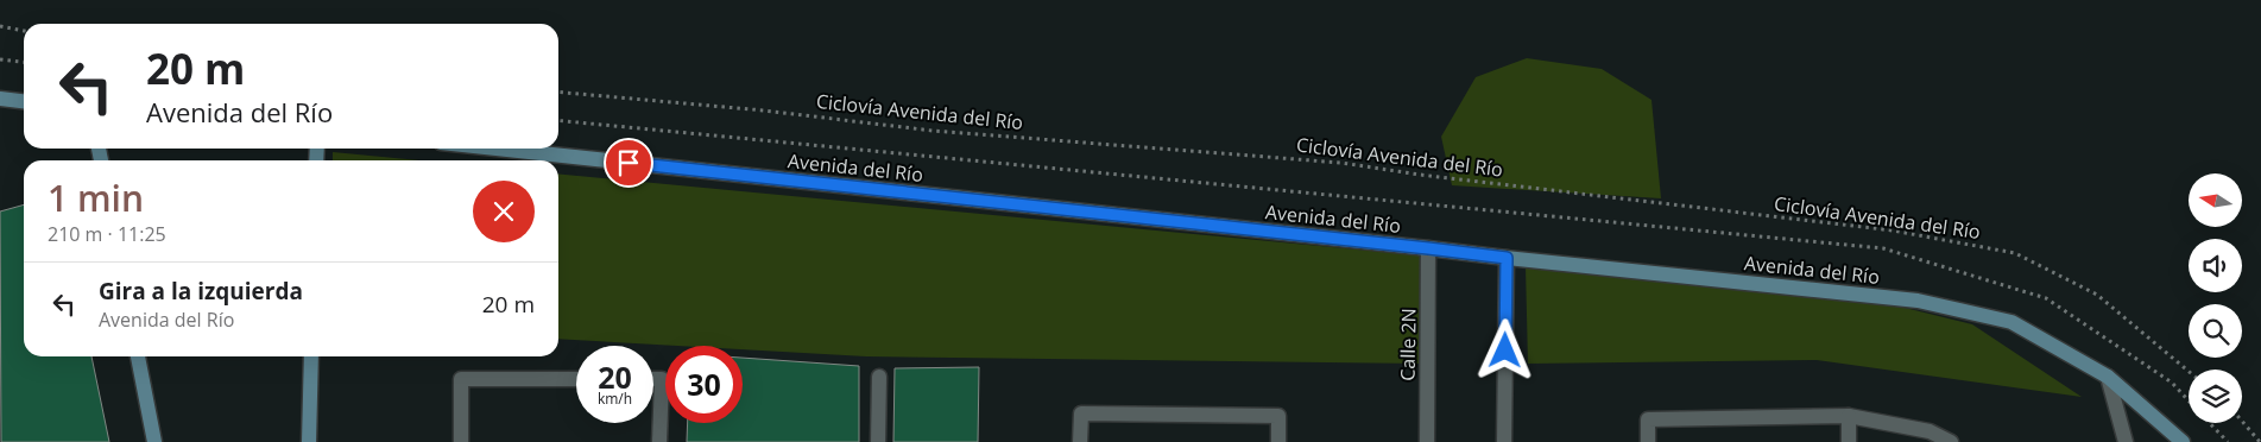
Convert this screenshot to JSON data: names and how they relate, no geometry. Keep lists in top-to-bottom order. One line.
{"streets":{"main road":["Avenida del Río"],"street":["Calle 2N"],"path":["Ciclovía Avenida del Río"]},"crossings":[["Avenida del Río","Calle 2N"]],"north":"left","page":{"turn":["20 m","Avenida del Río"],"heading":["1 min","210 m · 11:25"],"list":[{"name":"Gira a la izquierda","note":"Avenida del Río","value":"20 m"}],"speed":"20 km/h","limit":"30"}}
